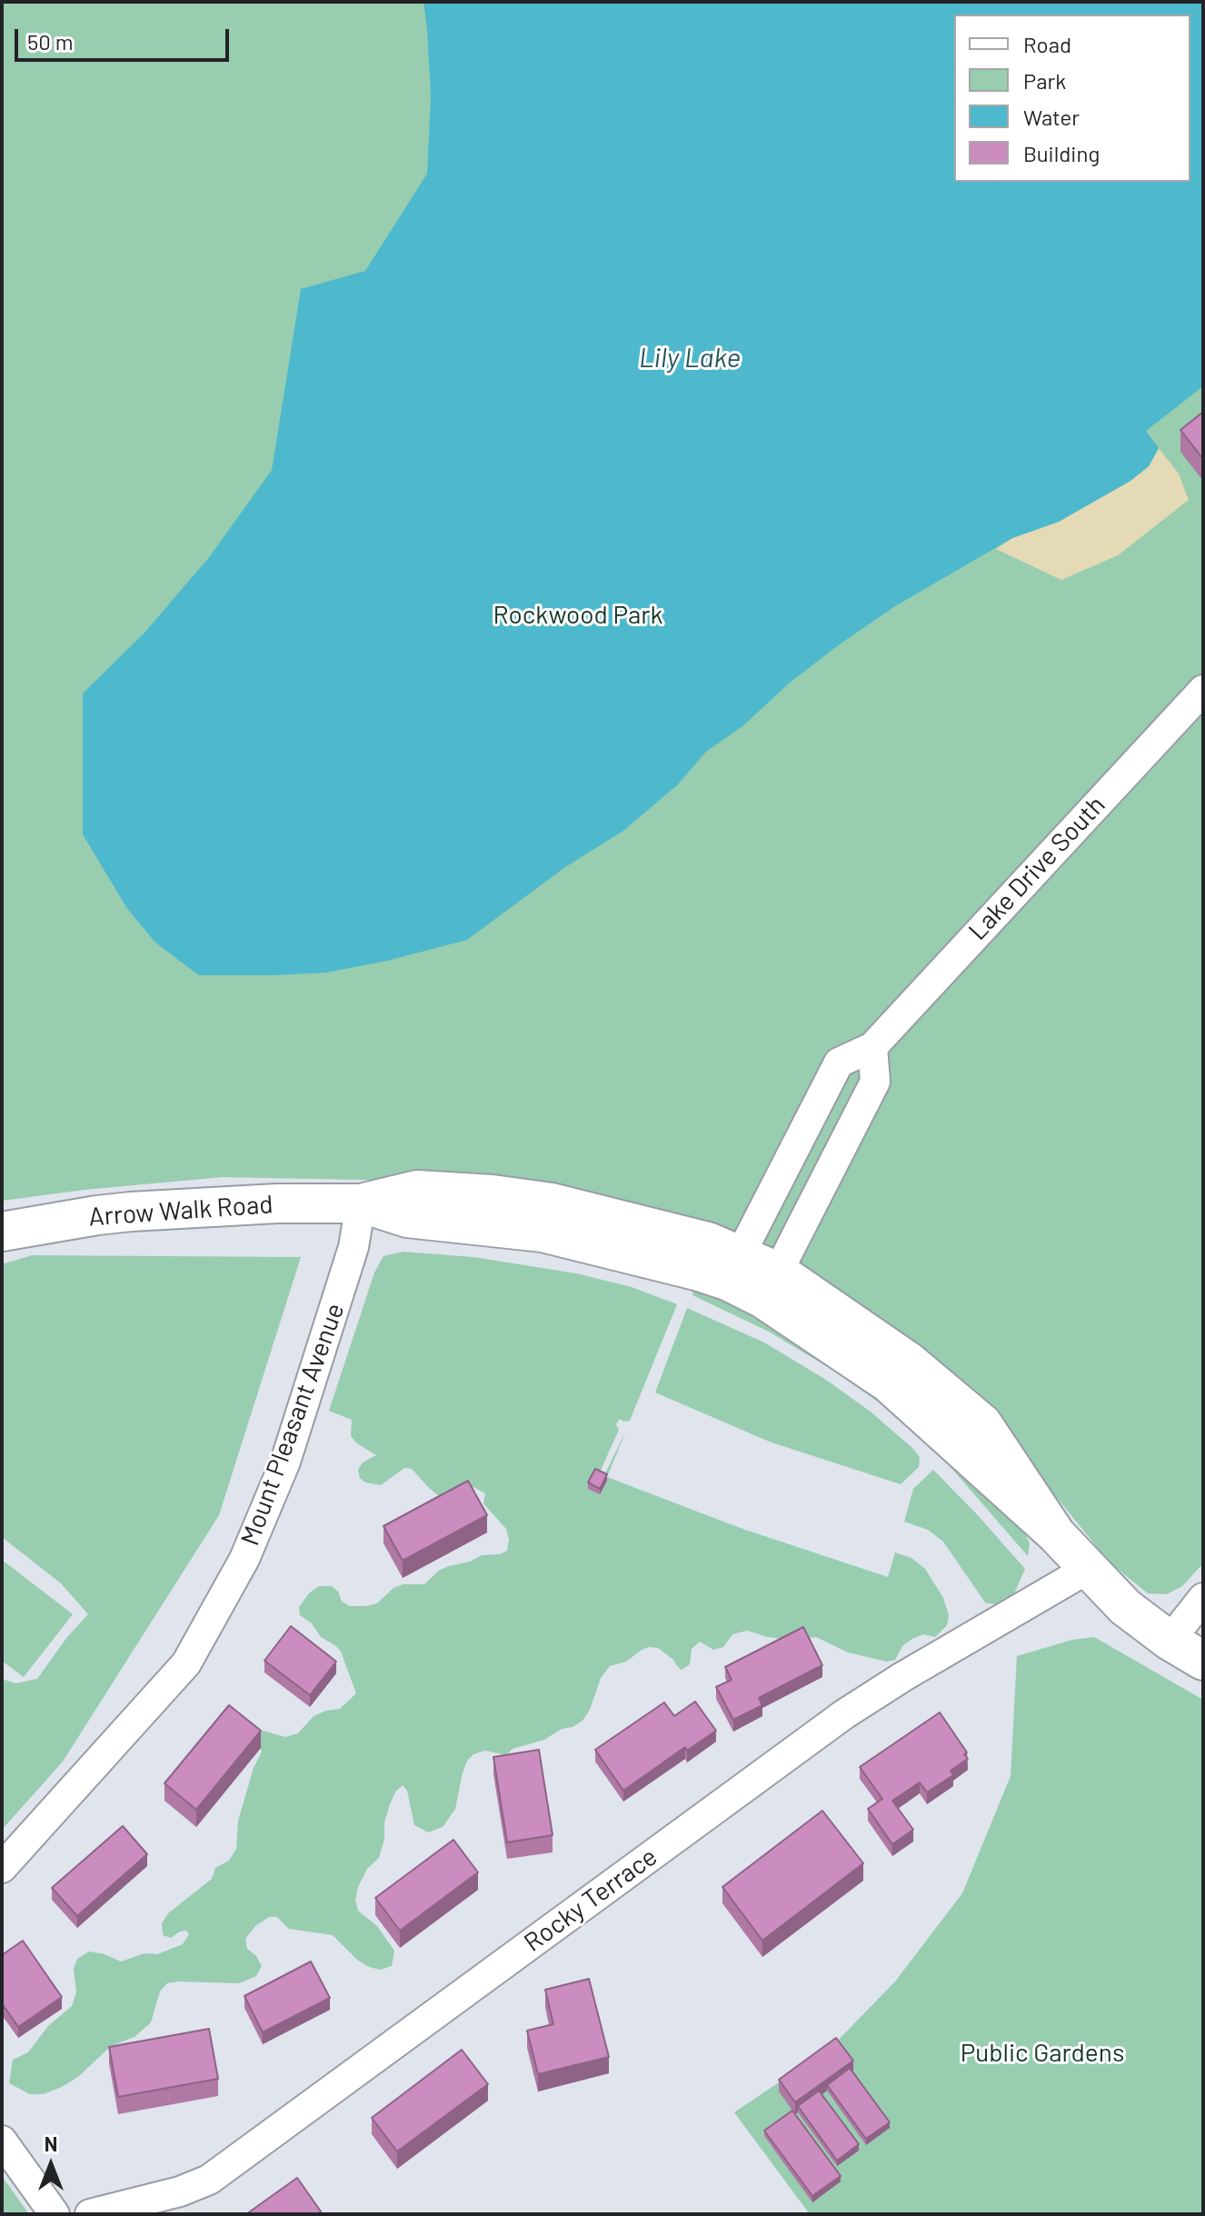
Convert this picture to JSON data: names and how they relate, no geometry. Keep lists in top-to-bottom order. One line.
{"streets":{"street":["Lake Drive South","Arrow Walk Road","Mount Pleasant Avenue","Rocky Terrace"]},"crossings":[["Arrow Walk Road","Mount Pleasant Avenue"]],"water":["Lily Lake"],"parks":["Rockwood Park","Public Gardens"],"legend":["Road","Park","Water","Building"],"scale_bar":"50 m","north":"top"}
